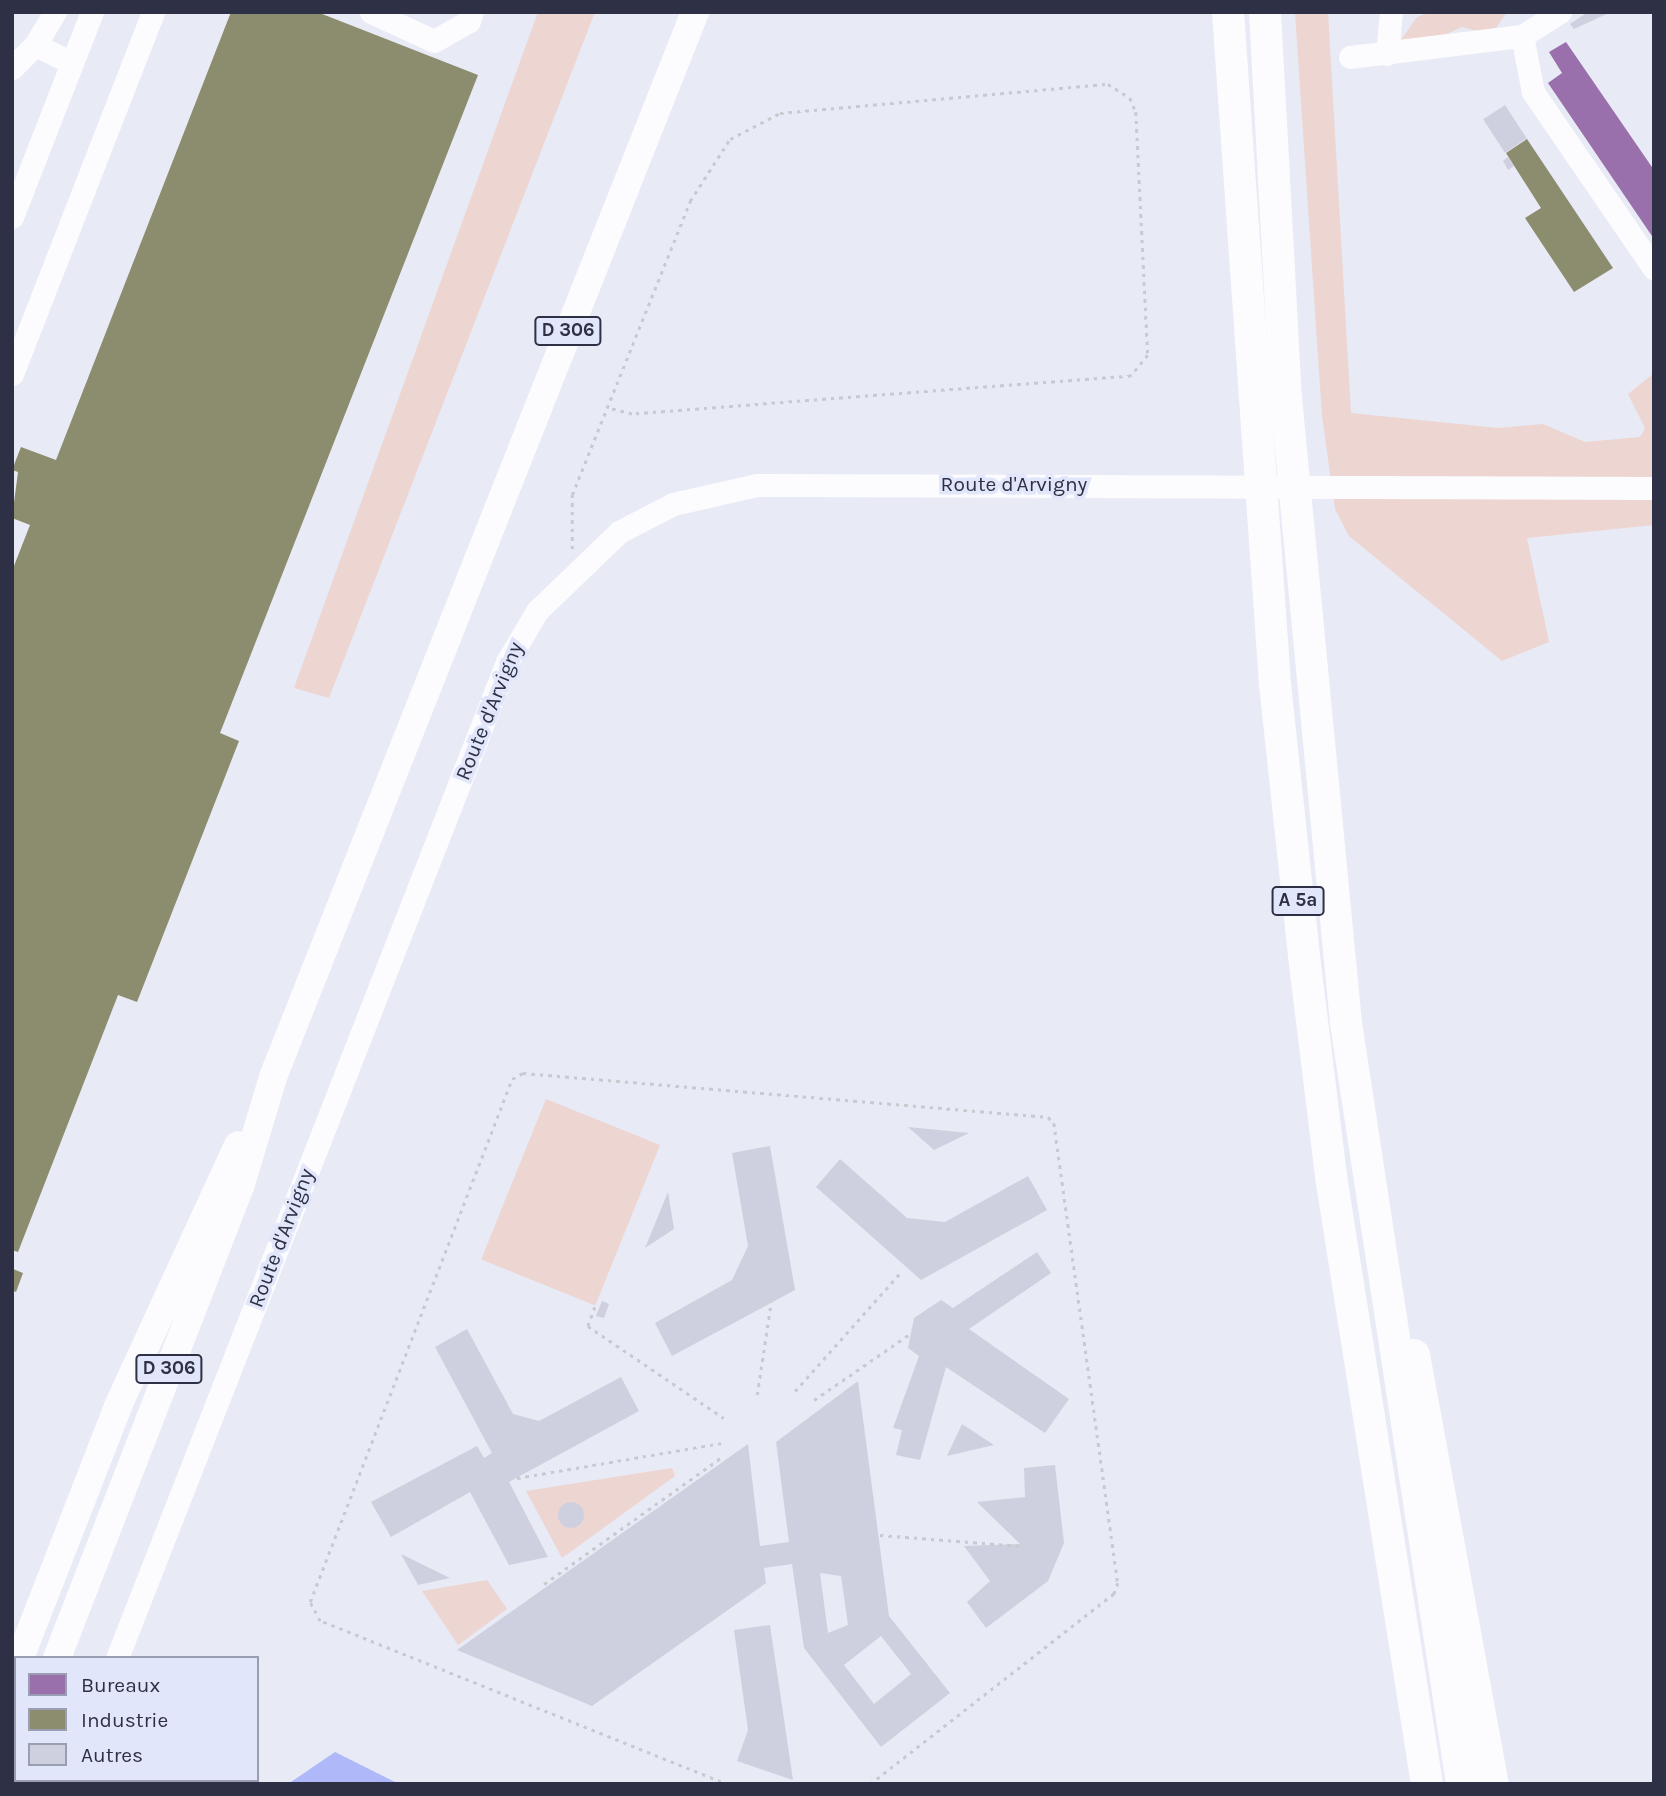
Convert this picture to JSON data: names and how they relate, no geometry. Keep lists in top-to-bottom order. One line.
{"streets":{"highway":["A 5a"],"main road":["D 306"],"street":["Route d'Arvigny"]},"legend":["Bureaux","Industrie","Autres"]}
